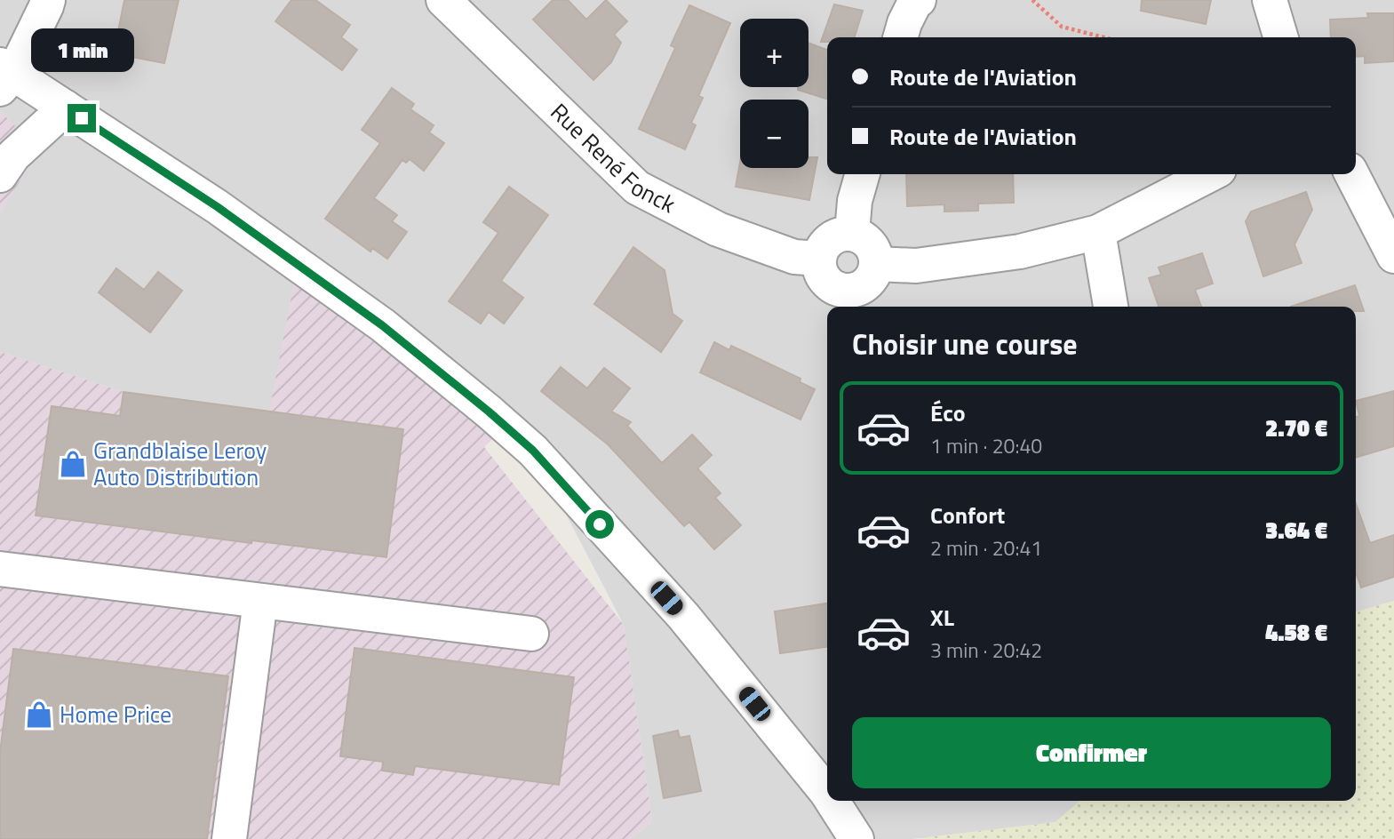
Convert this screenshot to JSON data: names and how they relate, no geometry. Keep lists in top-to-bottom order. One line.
{"streets":{"street":["Rue René Fonck"]},"places":{"shop":["Grandblaise Leroy Auto Distribution","Home Price"]},"page":{"map_buttons":["+","−"],"bubble":"1 min","banner":["Route de l'Aviation","Route de l'Aviation"],"heading":"Choisir une course","list":[{"name":"Éco","note":"1 min · 20:40","value":"2.70 €"},{"name":"Confort","note":"2 min · 20:41","value":"3.64 €"},{"name":"XL","note":"3 min · 20:42","value":"4.58 €"}],"buttons":"Confirmer"}}
